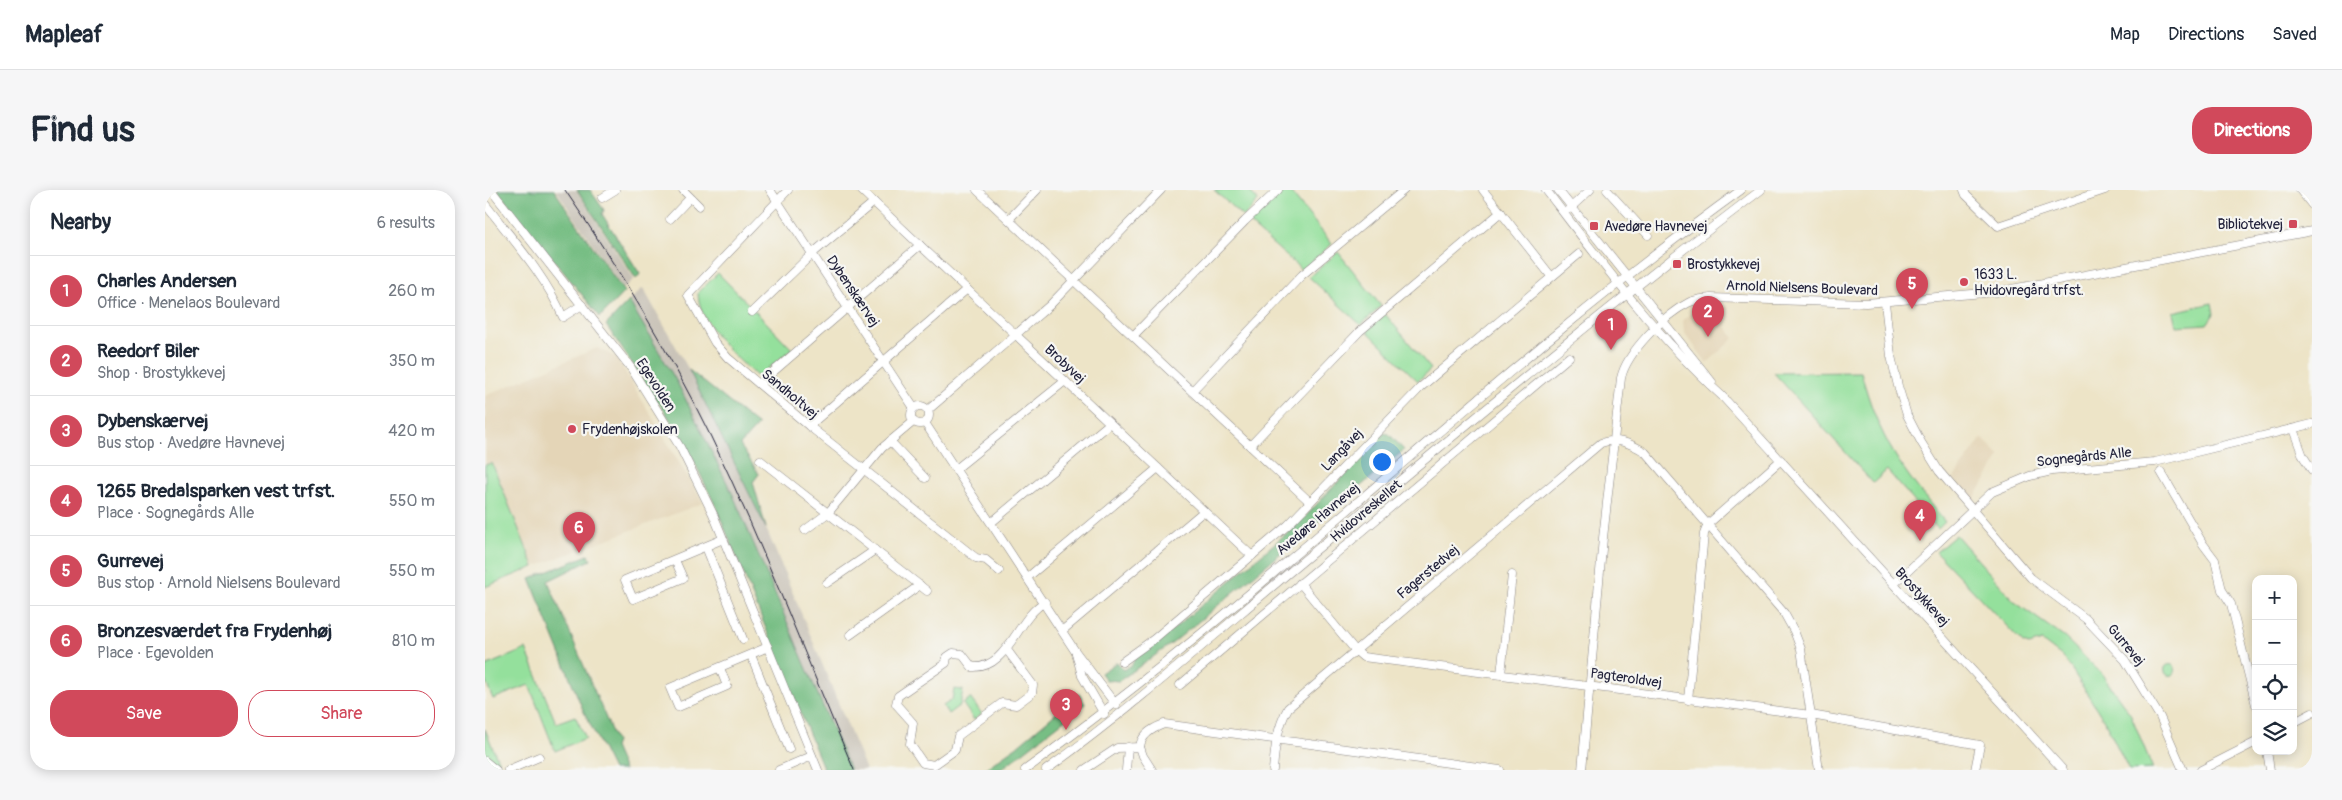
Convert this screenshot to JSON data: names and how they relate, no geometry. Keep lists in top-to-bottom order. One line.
{"streets":{"street":["Arnold Nielsens Boulevard","Dybenskærvej","Brobyvej","Egevolden","Sandholtvej","Langåvej","Sognegårds Alle","Hvidovreskellet","Avedøre Havnevej","Fagerstedvej","Brostykkevej","Gurrevej","Pagteroldvej"]},"crossings":[["Arnold Nielsens Boulevard","Fagerstedvej"],["Arnold Nielsens Boulevard","Brostykkevej"],["Arnold Nielsens Boulevard","Gurrevej"],["Arnold Nielsens Boulevard","Pagteroldvej"],["Dybenskærvej","Sandholtvej"],["Brobyvej","Langåvej"],["Sognegårds Alle","Brostykkevej"],["Sognegårds Alle","Gurrevej"],["Avedøre Havnevej","Brostykkevej"],["Fagerstedvej","Pagteroldvej"]],"places":{"transit":["Bibliotekvej","Avedøre Havnevej","Brostykkevej"],"other":["1633 L. Hvidovregård trfst.","Frydenhøjskolen"]},"page":{"header":"Mapleaf","nav":["Map","Directions","Saved"],"buttons":["Directions",["Save","Share"]],"title":"Find us","heading":["Nearby","6 results"],"list":[{"mark":"1","name":"Charles Andersen","note":"Office · Menelaos Boulevard","value":"260 m"},{"mark":"2","name":"Reedorf Biler","note":"Shop · Brostykkevej","value":"350 m"},{"mark":"3","name":"Dybenskærvej","note":"Bus stop · Avedøre Havnevej","value":"420 m"},{"mark":"4","name":"1265 Bredalsparken vest trfst.","note":"Place · Sognegårds Alle","value":"550 m"},{"mark":"5","name":"Gurrevej","note":"Bus stop · Arnold Nielsens Boulevard","value":"550 m"},{"mark":"6","name":"Bronzesværdet fra Frydenhøj","note":"Place · Egevolden","value":"810 m"}],"pins":["5","2","1","4","6","3"],"map_buttons":["+","−"]}}
